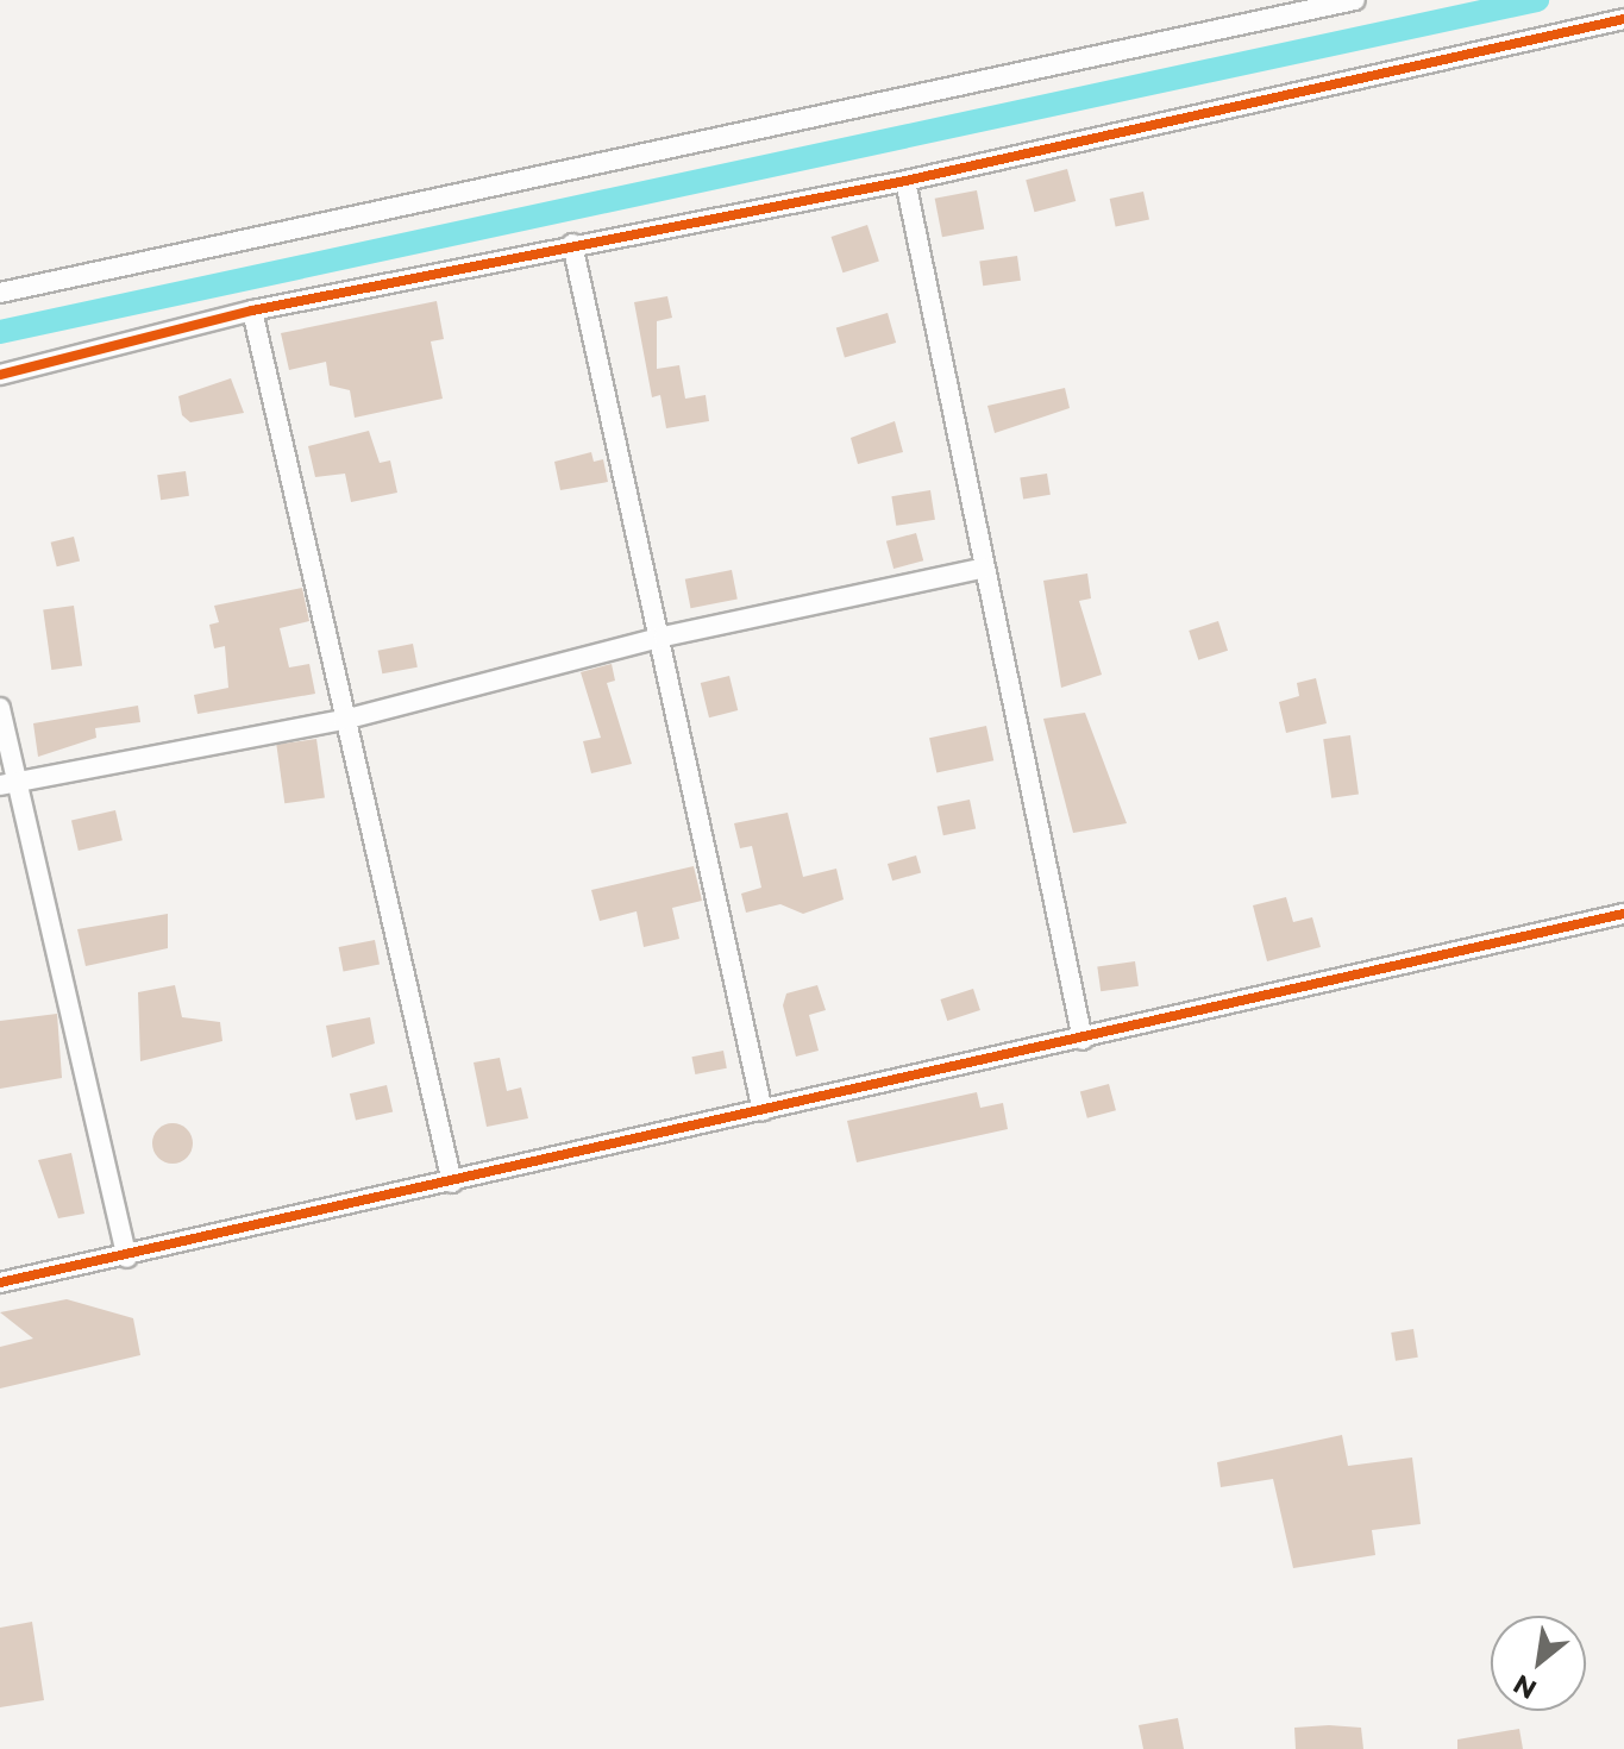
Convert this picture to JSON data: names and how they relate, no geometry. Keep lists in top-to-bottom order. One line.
{"north":"bottom left"}
